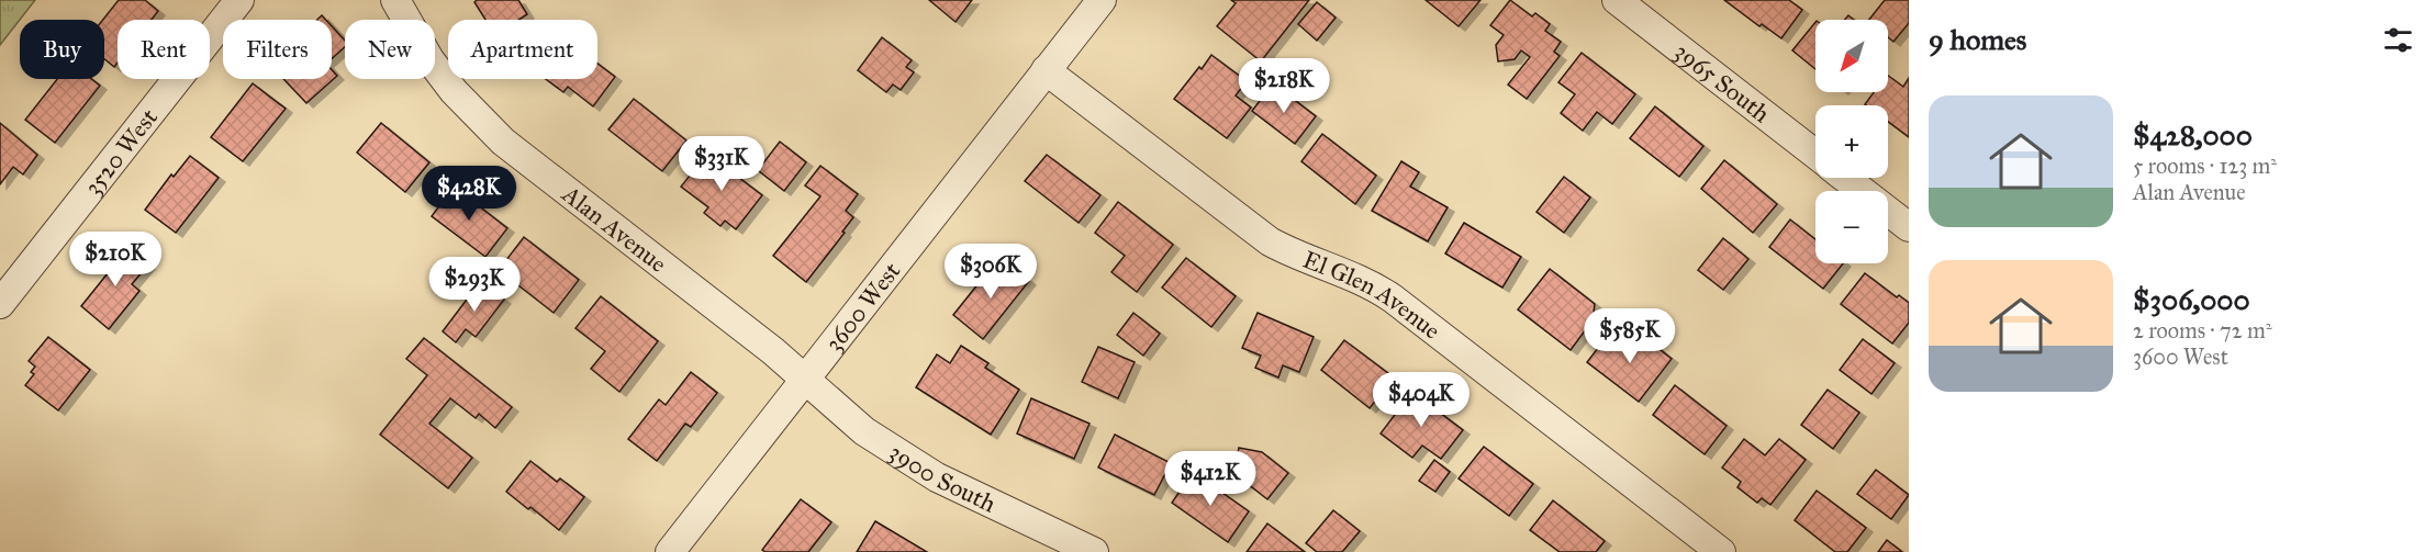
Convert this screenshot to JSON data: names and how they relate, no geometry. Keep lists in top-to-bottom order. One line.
{"streets":{"street":["3965 South","3520 West","Alan Avenue","El Glen Avenue","3600 West","3900 South"]},"crossings":[["Alan Avenue","3600 West"],["Alan Avenue","3900 South"],["El Glen Avenue","3600 West"],["3600 West","3900 South"]],"north":"bottom left","page":{"heading":"9 homes","map_buttons":["+","−"],"chip":["Buy","Rent","Filters","New","Apartment"],"price":["$218K","$331K","$428K","$210K","$306K","$293K","$585K","$404K","$412K"],"list":[{"name":"$428,000","note":"5 rooms · 123 m² · Alan Avenue"},{"name":"$306,000","note":"2 rooms · 72 m² · 3600 West"}]}}
